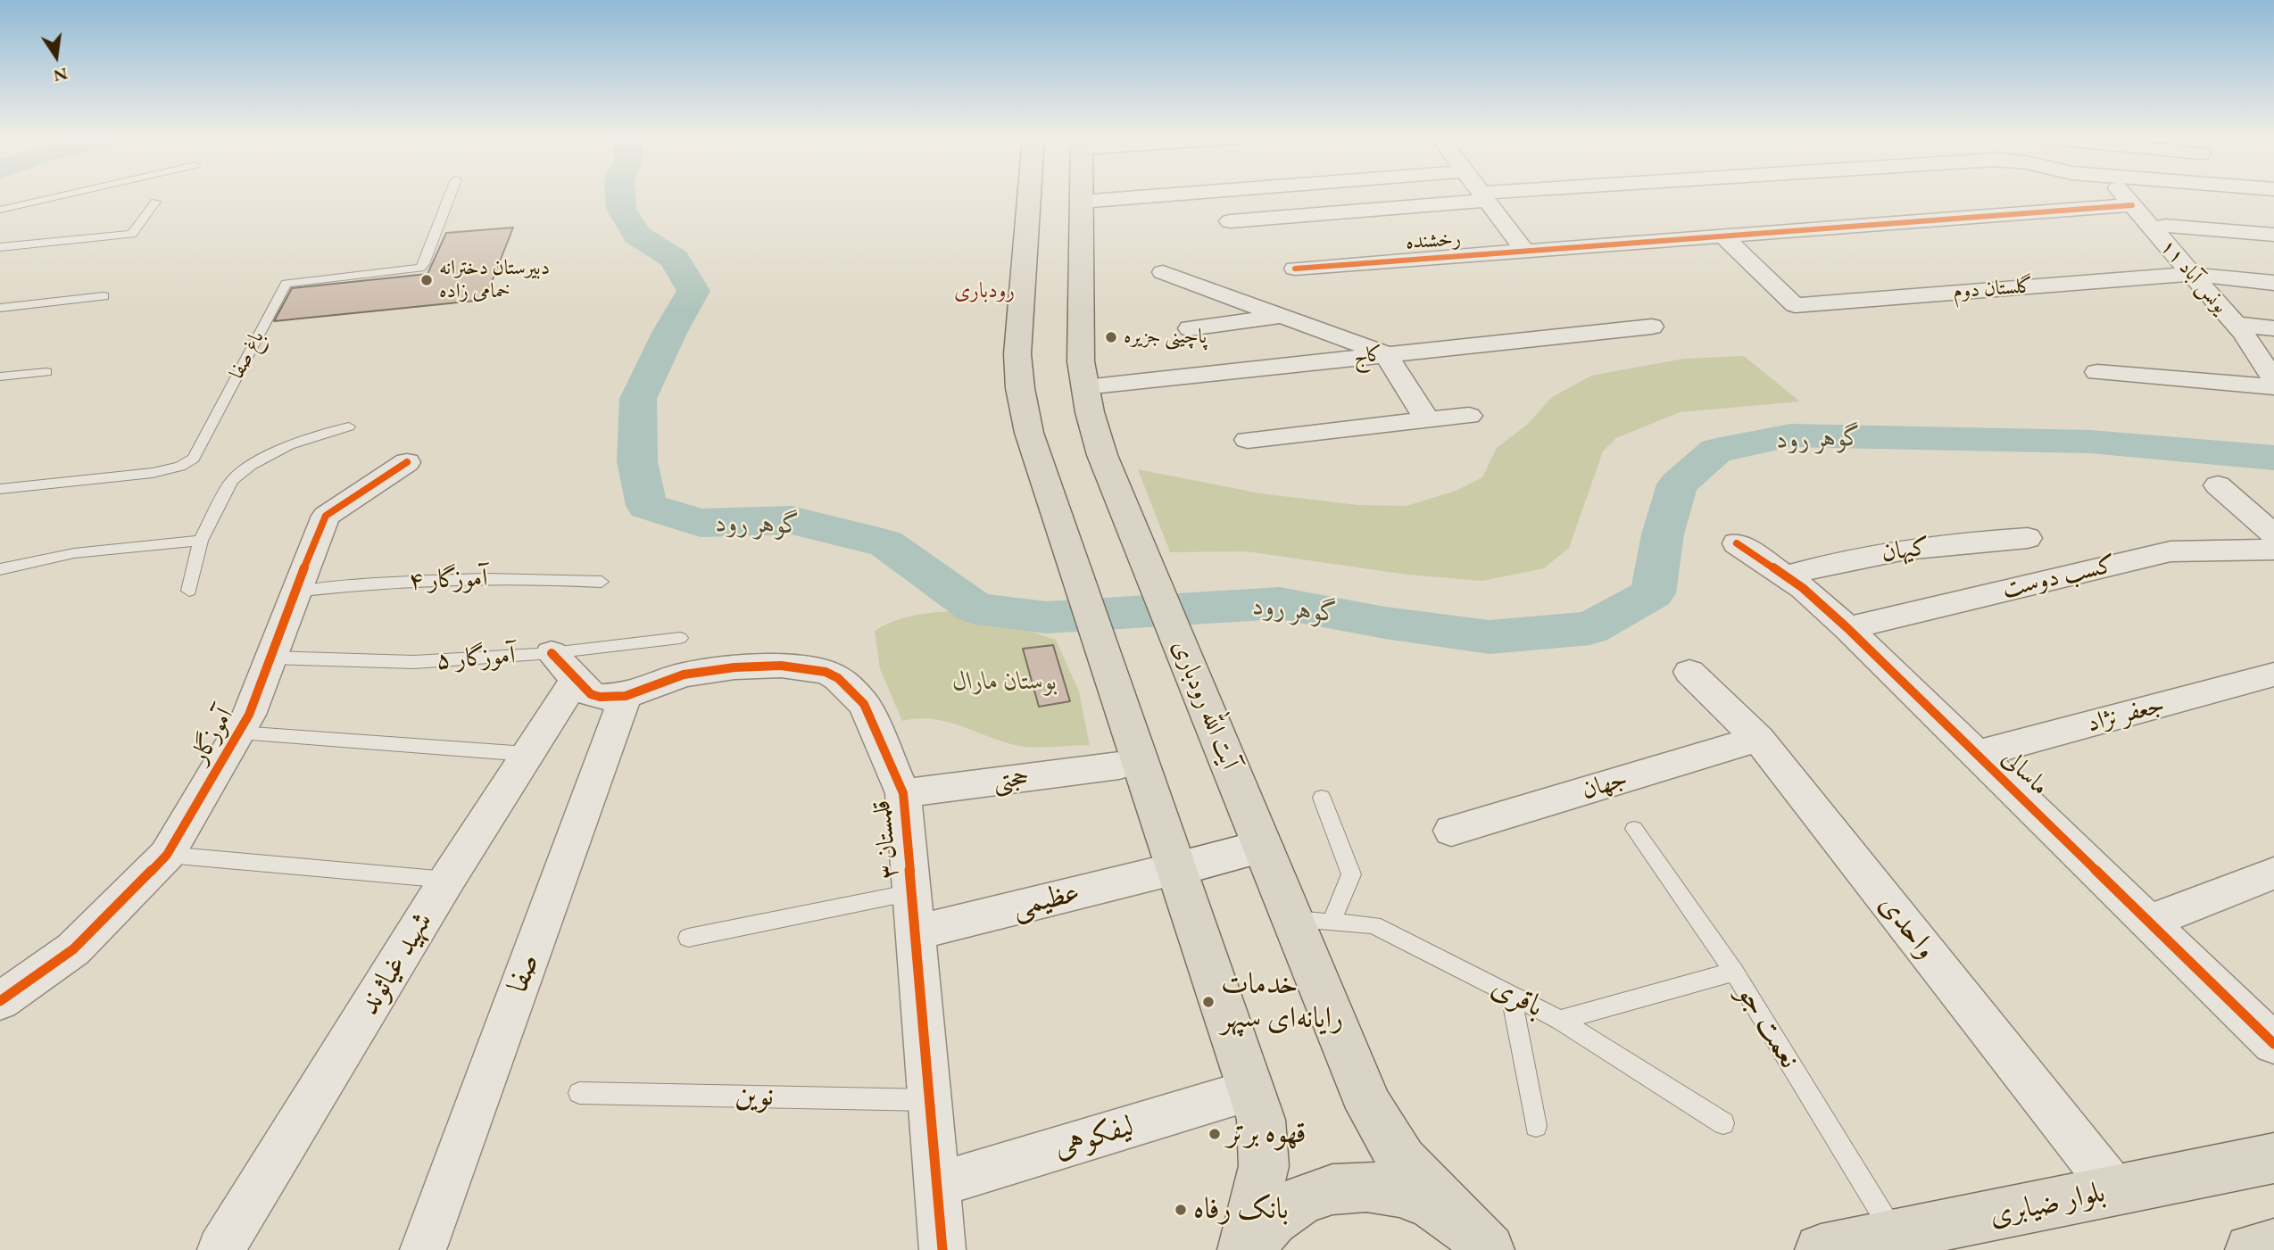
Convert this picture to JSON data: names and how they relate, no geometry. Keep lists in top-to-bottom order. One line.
{"streets":{"main road":["آیت الله رودباری","بلوار ضیابری"],"street":["رخشنده","یونس آباد ۱۱","گلستان دوم","کاج","کیهان","کسب دوست","جعفر نژاد","آموزگار","ماسالی","حجتی","جهان","قلمستان ۳","عظیمی","واحدی","شهید غیاثوند","صفا","لیفکوهی"],"lane":["باغ صفا","آموزگار ۴","آموزگار ۵","باقری","نعمت جو","نوین"]},"crossings":[["رخشنده","یونس آباد ۱۱"],["رخشنده","گلستان دوم"],["یونس آباد ۱۱","گلستان دوم"],["کاج","آیت الله رودباری"],["کیهان","ماسالی"],["کسب دوست","ماسالی"],["آموزگار ۴","آموزگار"],["آموزگار ۵","آموزگار"],["آموزگار ۵","قلمستان ۳"],["آموزگار ۵","شهید غیاثوند"],["آیت الله رودباری","باقری"],["جعفر نژاد","ماسالی"],["حجتی","قلمستان ۳"],["جهان","واحدی"],["قلمستان ۳","عظیمی"],["قلمستان ۳","شهید غیاثوند"],["قلمستان ۳","صفا"],["قلمستان ۳","نوین"],["قلمستان ۳","لیفکوهی"],["واحدی","بلوار ضیابری"],["باقری","نعمت جو"],["نعمت جو","بلوار ضیابری"]],"districts":["رودباری"],"water":["گوهر رود"],"parks":["بوستان مارال"],"places":["دبیرستان دخترانه خمامی زاده","پاچینی جزیره","خدمات رایانه‌ای سپهر","قهوه برتر","بانک رفاه"],"north":"bottom"}
